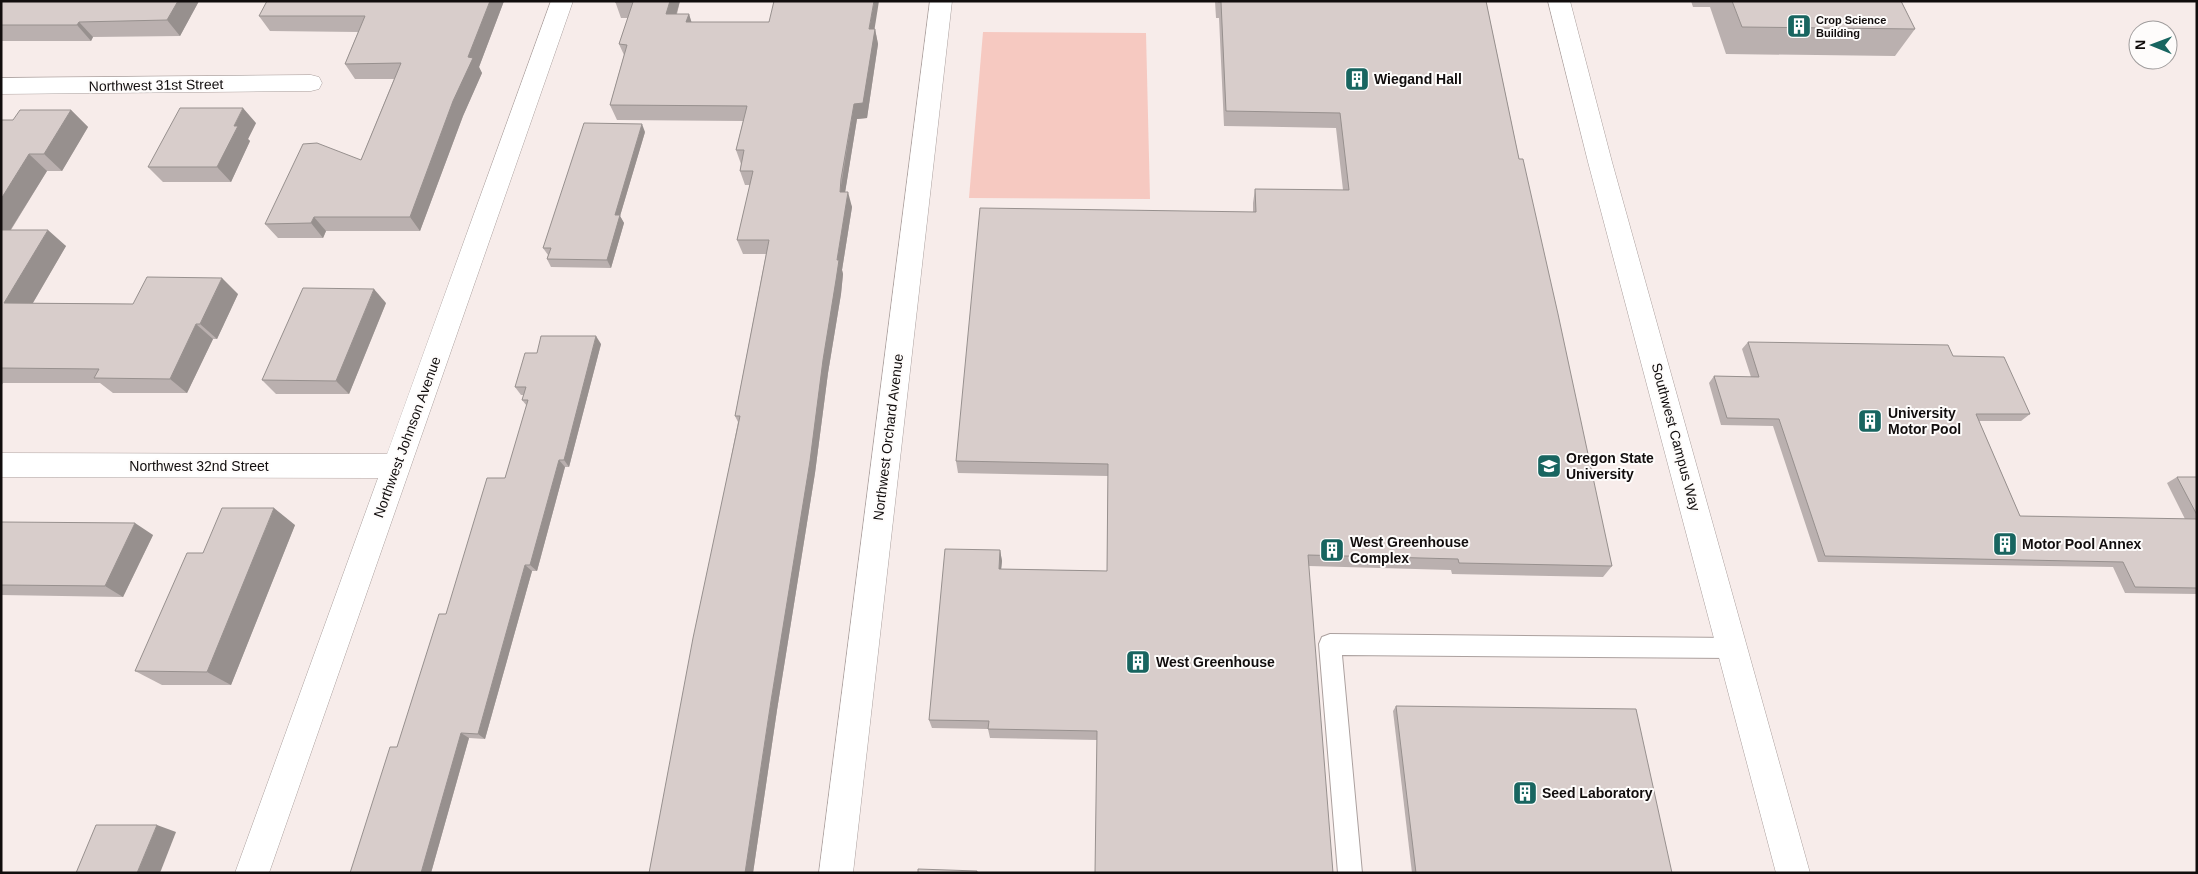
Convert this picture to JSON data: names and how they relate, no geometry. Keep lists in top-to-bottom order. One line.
{"streets":{"street":["Northwest 31st Street","Northwest Johnson Avenue","Northwest Orchard Avenue","Southwest Campus Way","Northwest 32nd Street"]},"crossings":[["Northwest Johnson Avenue","Northwest 32nd Street"]],"places":{"building":["Crop Science Building","Wiegand Hall","University Motor Pool","Motor Pool Annex","West Greenhouse Complex","West Greenhouse","Seed Laboratory"],"school or university":["Oregon State University"]},"north":"left"}
